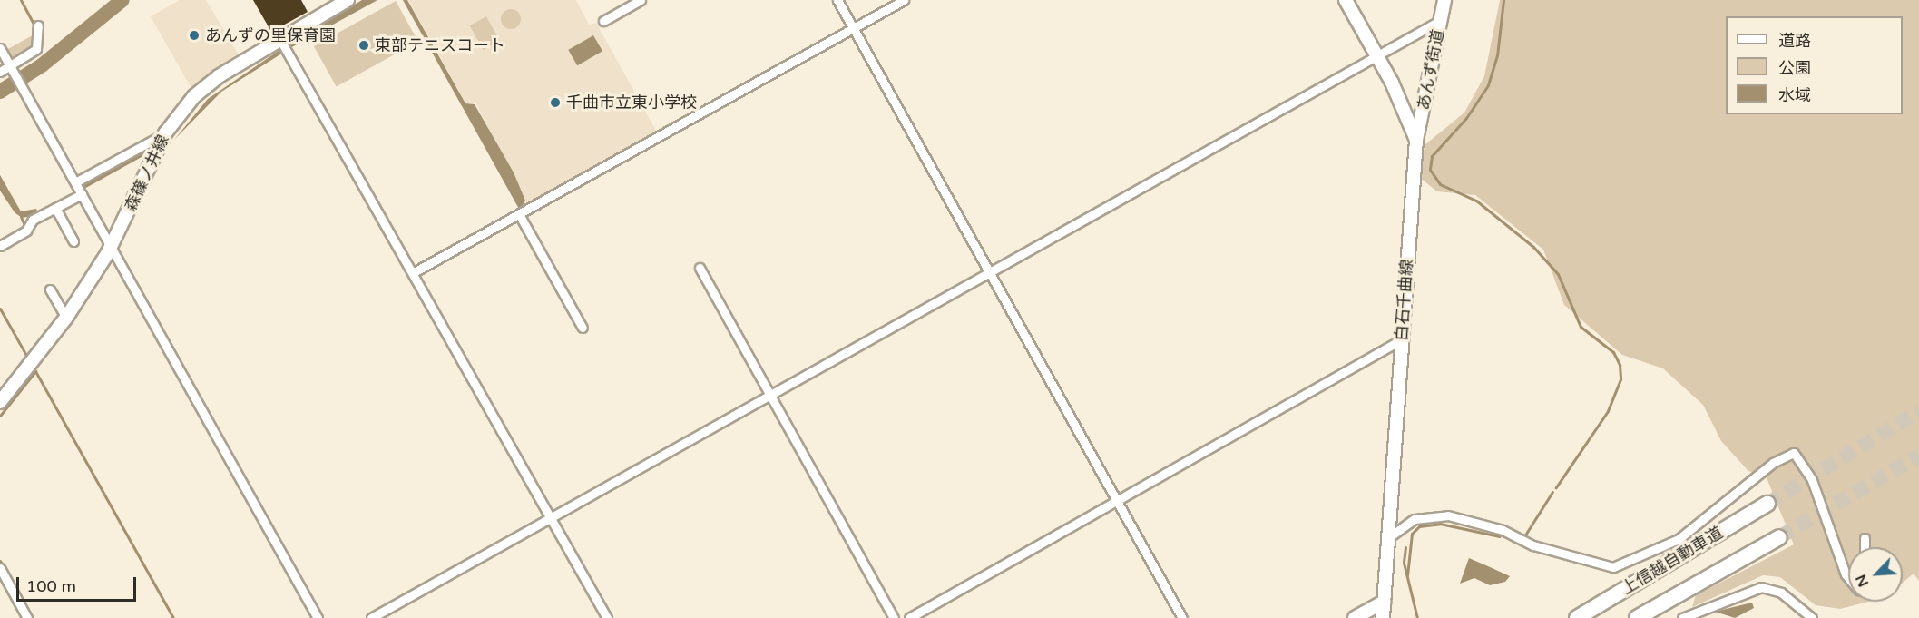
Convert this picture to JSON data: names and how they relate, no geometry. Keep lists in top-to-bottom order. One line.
{"streets":{"highway":["上信越自動車道"],"main road":["あんず街道","森篠ノ井線","白石千曲線"]},"crossings":[["あんず街道","白石千曲線"]],"places":["あんずの里保育園","東部テニスコート","千曲市立東小学校"],"legend":["道路","公園","水域"],"scale_bar":"100 m","north":"bottom left"}
